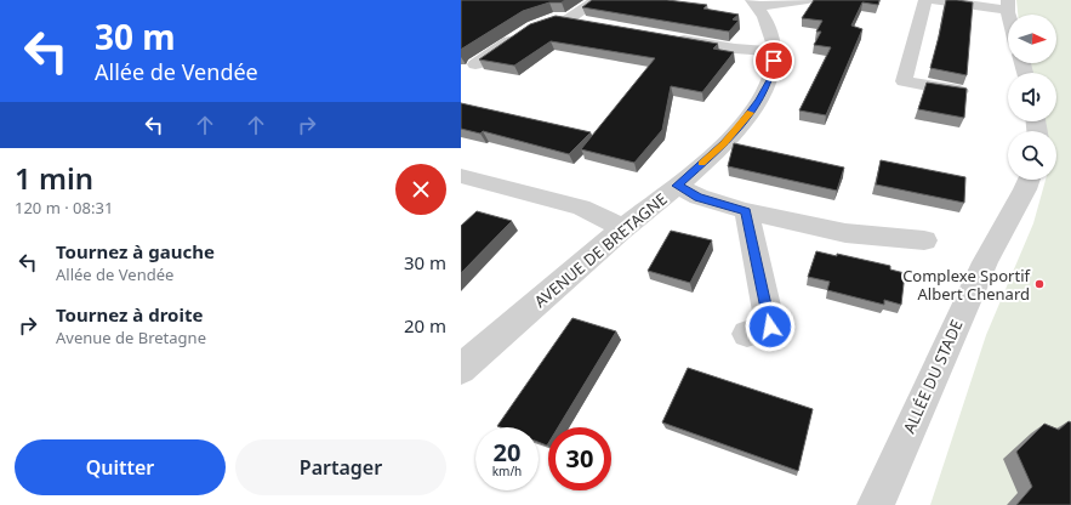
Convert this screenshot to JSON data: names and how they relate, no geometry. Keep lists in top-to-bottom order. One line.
{"streets":{"street":["AVENUE DE BRETAGNE","ALLÉE DU STADE"]},"places":["Complexe Sportif Albert Chenard"],"north":"right","page":{"turn":["30 m","Allée de Vendée"],"heading":["1 min","120 m · 08:31"],"list":[{"name":"Tournez à gauche","note":"Allée de Vendée","value":"30 m"},{"name":"Tournez à droite","note":"Avenue de Bretagne","value":"20 m"}],"speed":"20 km/h","limit":"30","buttons":["Quitter","Partager"]}}
